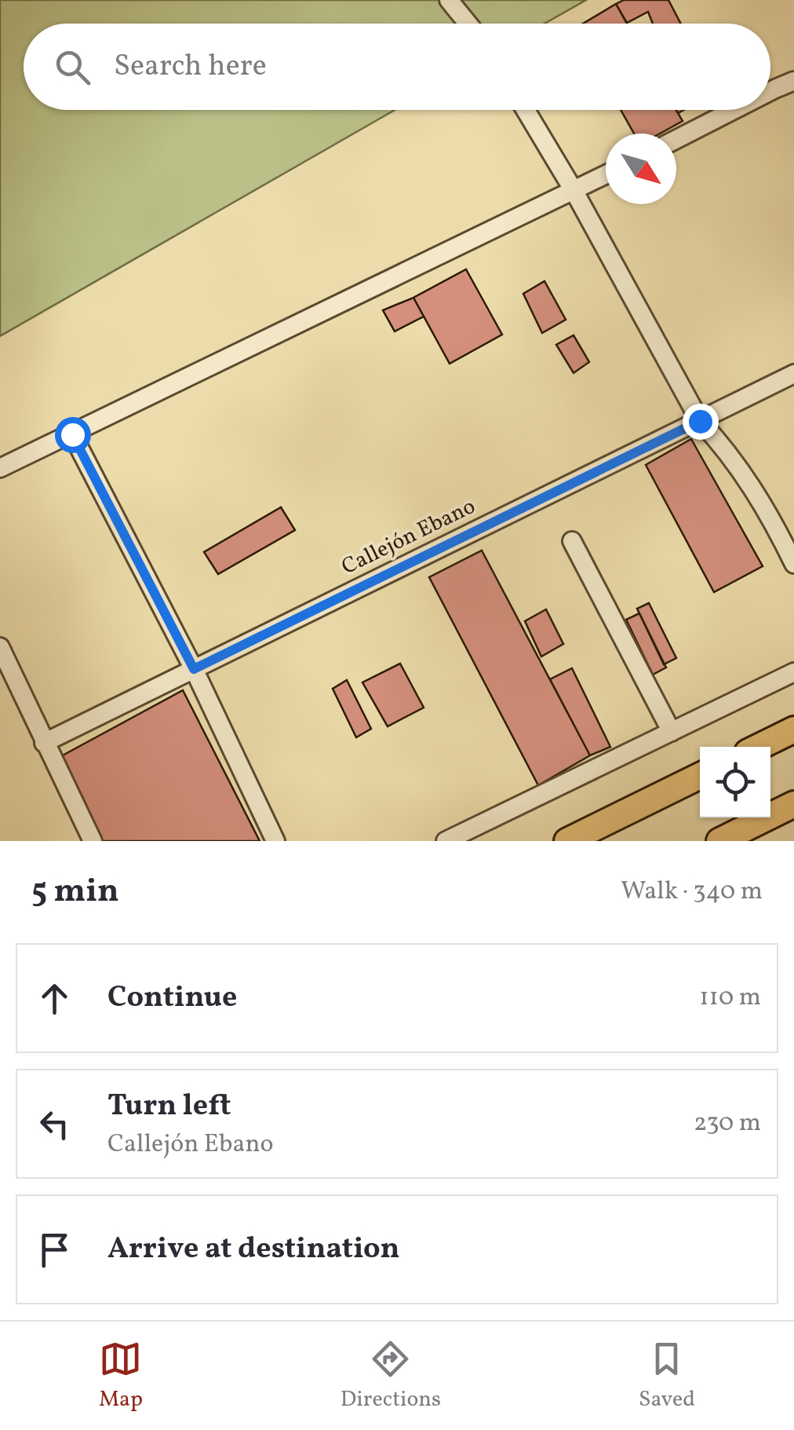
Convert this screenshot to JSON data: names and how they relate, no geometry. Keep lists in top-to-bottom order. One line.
{"streets":{"street":["Callejón Ebano"]},"north":"bottom right","page":{"search":"Search here","heading":["5 min","Walk · 340 m"],"list":[["Continue","110 m"],["Turn left","Callejón Ebano","230 m"],"Arrive at destination"],"nav":["Map","Directions","Saved"]}}
